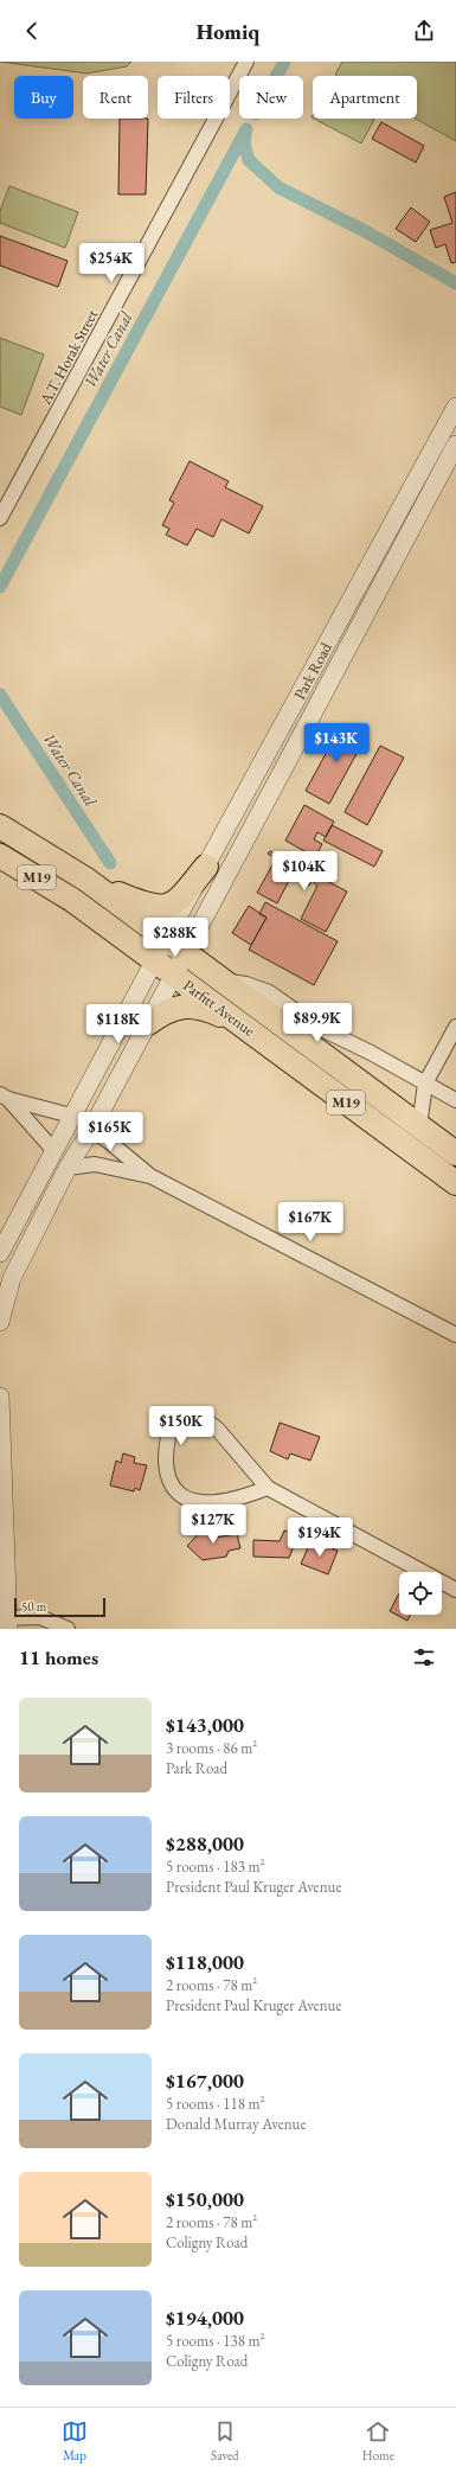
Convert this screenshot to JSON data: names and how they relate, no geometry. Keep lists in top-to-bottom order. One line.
{"streets":{"highway":["M19","Parfitt Avenue"],"street":["A.T. Horak Street","Park Road"]},"crossings":[["Park Road","Parfitt Avenue"]],"water":["Water Canal"],"scale_bar":"50 m","page":{"header":"Homiq","chip":["Buy","Rent","Filters","New","Apartment"],"price":["$254K","$143K","$104K","$288K","$89.9K","$118K","$165K","$167K","$150K","$127K","$194K"],"scale":"50 m","heading":"11 homes","list":[{"name":"$143,000","note":"3 rooms · 86 m² · Park Road"},{"name":"$288,000","note":"5 rooms · 183 m² · President Paul Kruger Avenue"},{"name":"$118,000","note":"2 rooms · 78 m² · President Paul Kruger Avenue"},{"name":"$167,000","note":"5 rooms · 118 m² · Donald Murray Avenue"},{"name":"$150,000","note":"2 rooms · 78 m² · Coligny Road"},{"name":"$194,000","note":"5 rooms · 138 m² · Coligny Road"}],"tabs":["Map","Saved","Home"]}}
